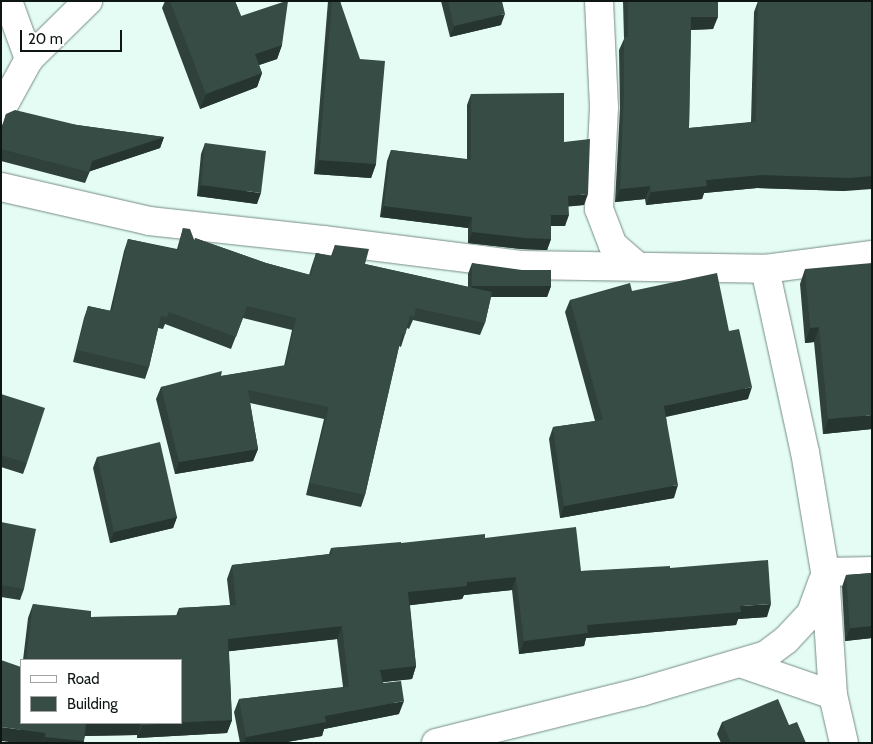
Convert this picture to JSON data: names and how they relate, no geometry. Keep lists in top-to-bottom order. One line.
{"legend":["Road","Building"],"scale_bar":"20 m"}
